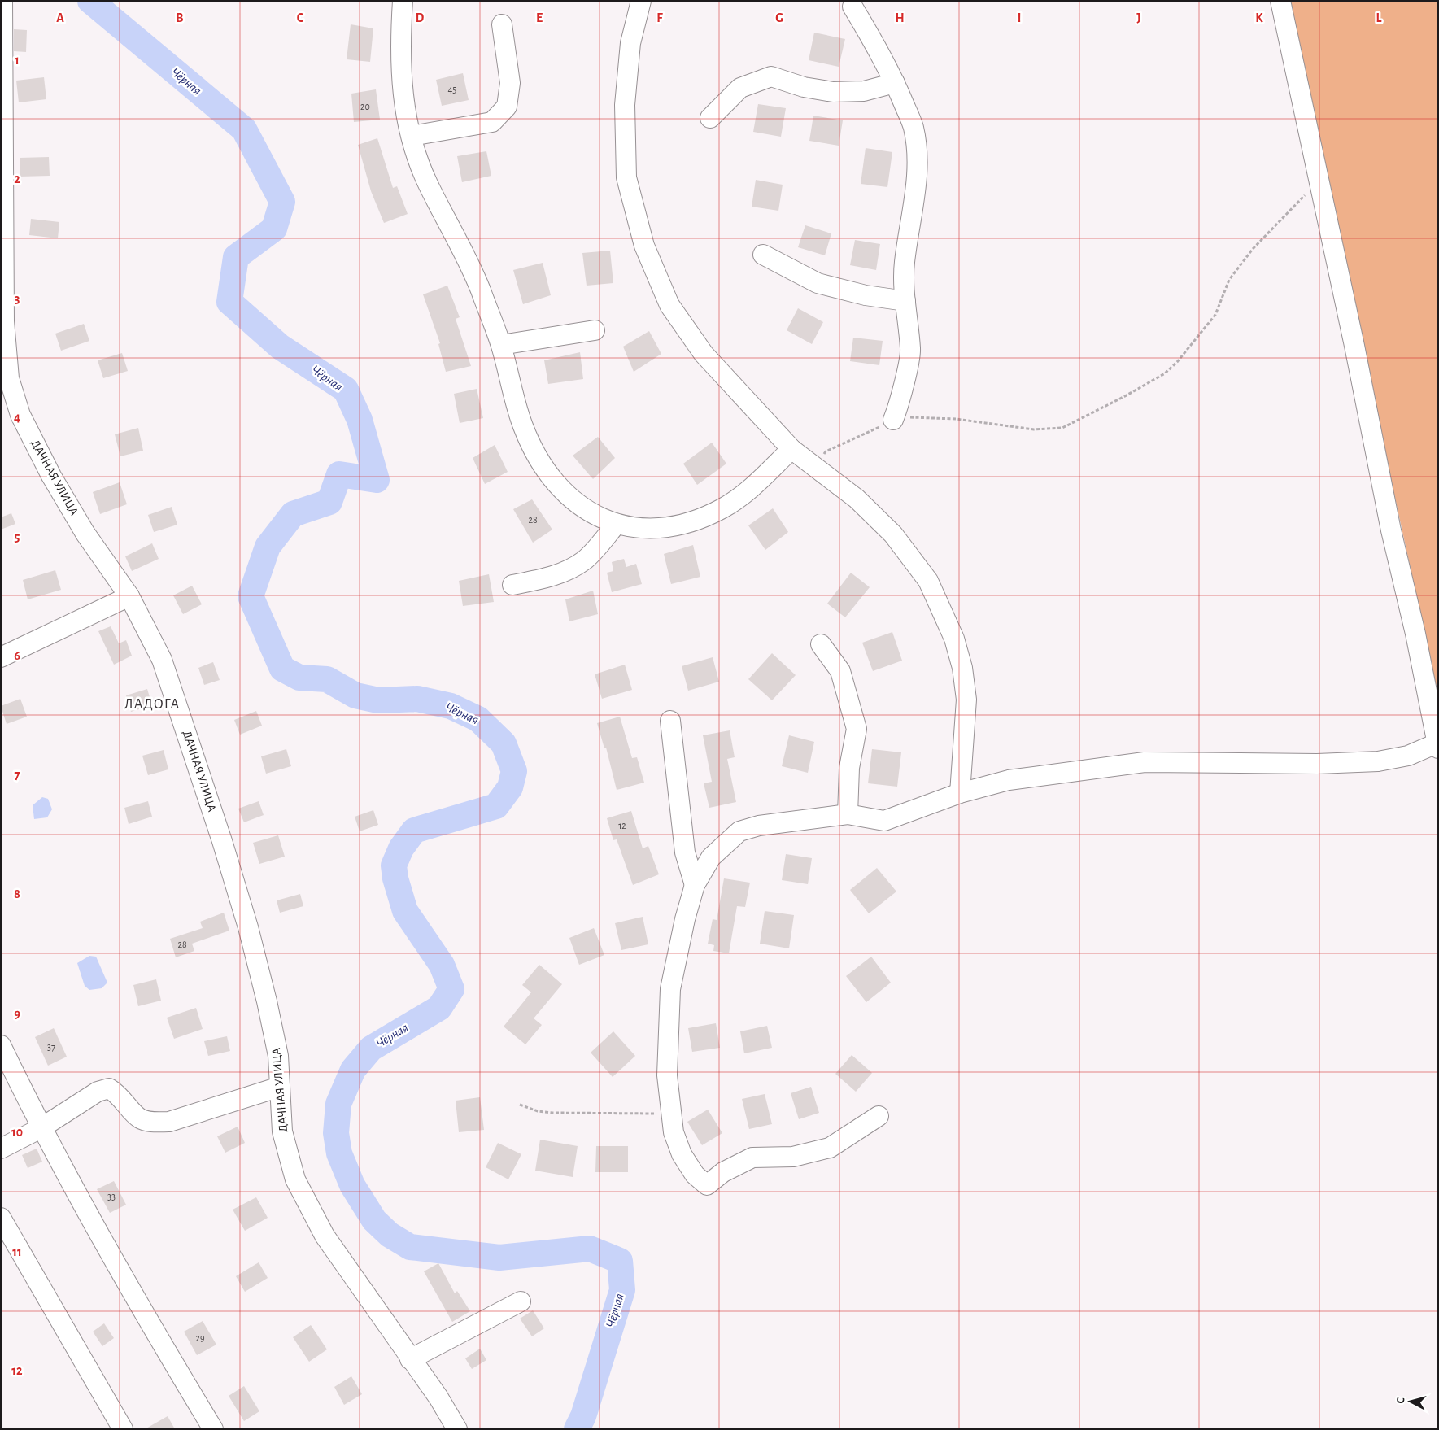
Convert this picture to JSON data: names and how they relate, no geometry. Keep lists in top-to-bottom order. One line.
{"streets":{"street":["ДАЧНАЯ УЛИЦА"]},"districts":["ЛАДОГА"],"water":["Чёрная"],"house_numbers":["45","20","28","12","28","37","33","29"],"north":"left","grid":{"columns":["A","B","C","D","E","F","G","H","I","J","K","L"],"rows":["1","2","3","4","5","6","7","8","9","10","11","12"]}}
